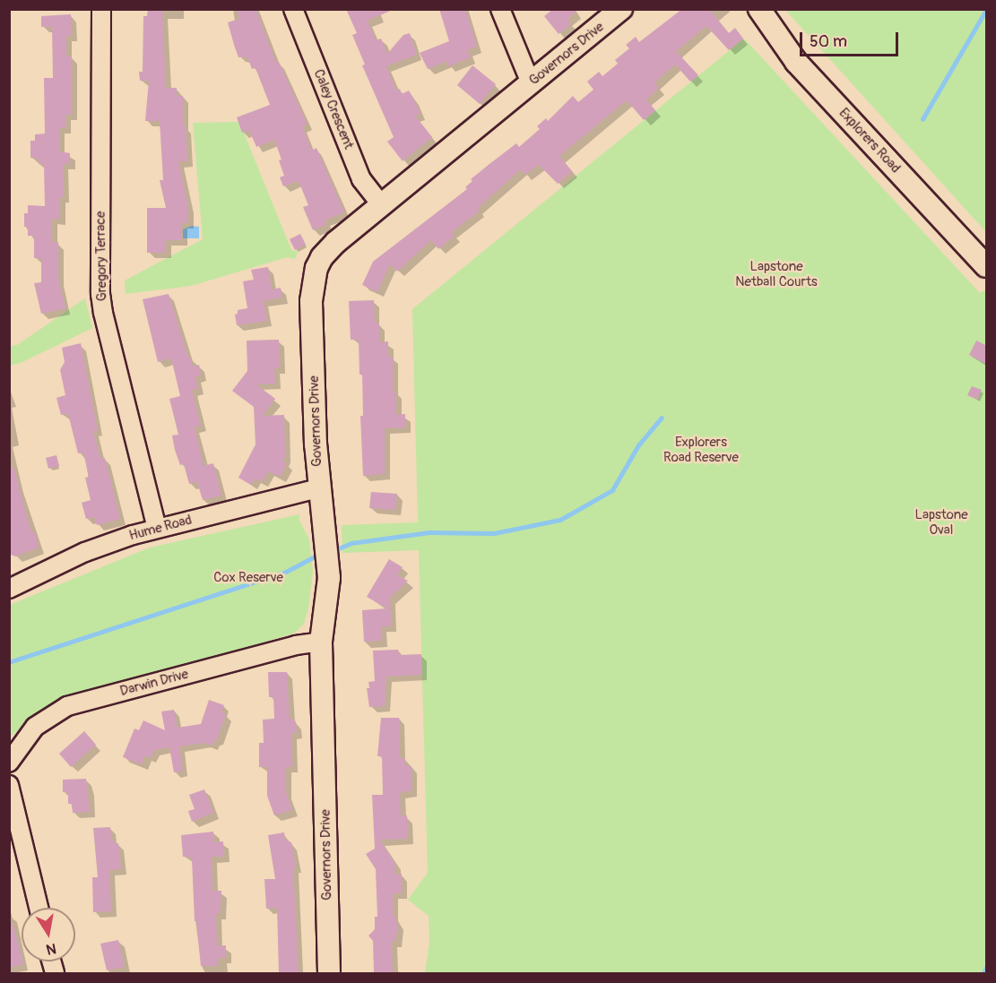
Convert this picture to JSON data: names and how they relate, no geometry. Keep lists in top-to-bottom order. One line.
{"streets":{"main road":["Governors Drive","Explorers Road"],"street":["Caley Crescent","Gregory Terrace","Hume Road","Darwin Drive"]},"crossings":[["Governors Drive","Caley Crescent"],["Governors Drive","Hume Road"],["Governors Drive","Darwin Drive"],["Gregory Terrace","Hume Road"]],"parks":["Lapstone Netball Courts","Explorers Road Reserve","Lapstone Oval","Cox Reserve"],"scale_bar":"50 m","north":"bottom"}
